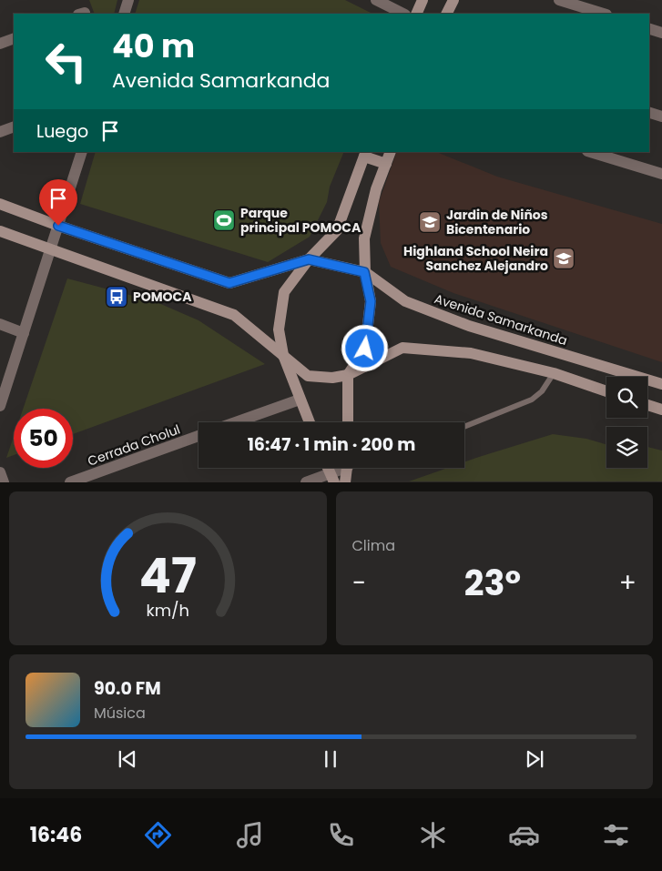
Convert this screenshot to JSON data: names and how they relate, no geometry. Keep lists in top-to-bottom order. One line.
{"streets":{"main road":["Avenida Samarkanda"],"street":["Cerrada Cholul"]},"places":{"sports":["Parque principal POMOCA"],"school or university":["Jardin de Niños Bicentenario","Highland School Neira Sanchez Alejandro"],"bus stop":["POMOCA"]},"page":{"turn":["40 m","Avenida Samarkanda"],"then":"Luego","limit":"50","trip":"16:47 · 1 min · 200 m","tile":"Clima","heat":["−","23°","+"],"song":["90.0 FM","Música"],"tabs":"16:46","gauge":["47","km/h"]}}
